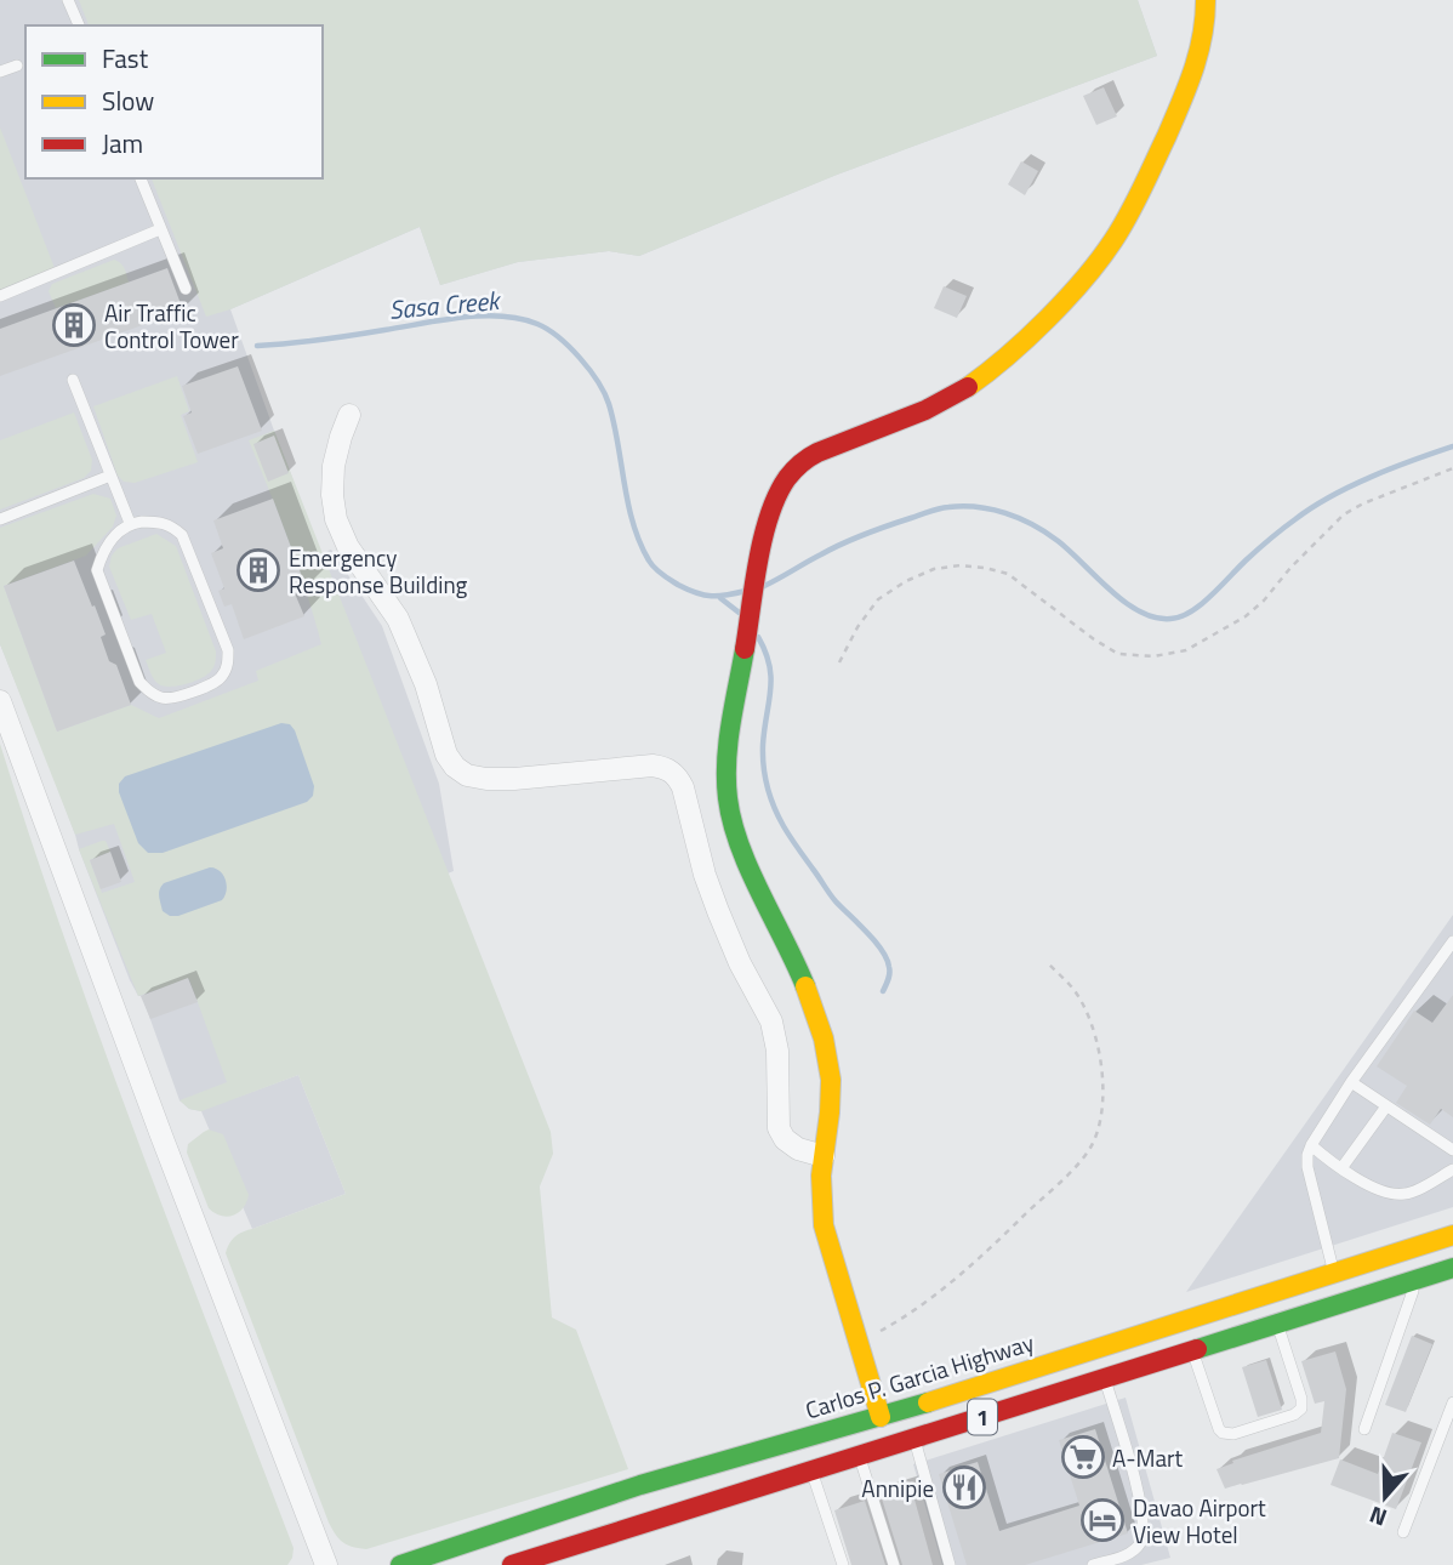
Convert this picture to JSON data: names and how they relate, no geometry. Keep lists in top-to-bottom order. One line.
{"streets":{"main road":["Carlos P. Garcia Highway","1"]},"water":["Sasa Creek"],"places":{"building":["Air Traffic Control Tower","Emergency Response Building"],"supermarket":["A-Mart"],"restaurant":["Annipie"],"hotel":["Davao Airport View Hotel"]},"legend":["Fast","Slow","Jam"],"north":"bottom"}
